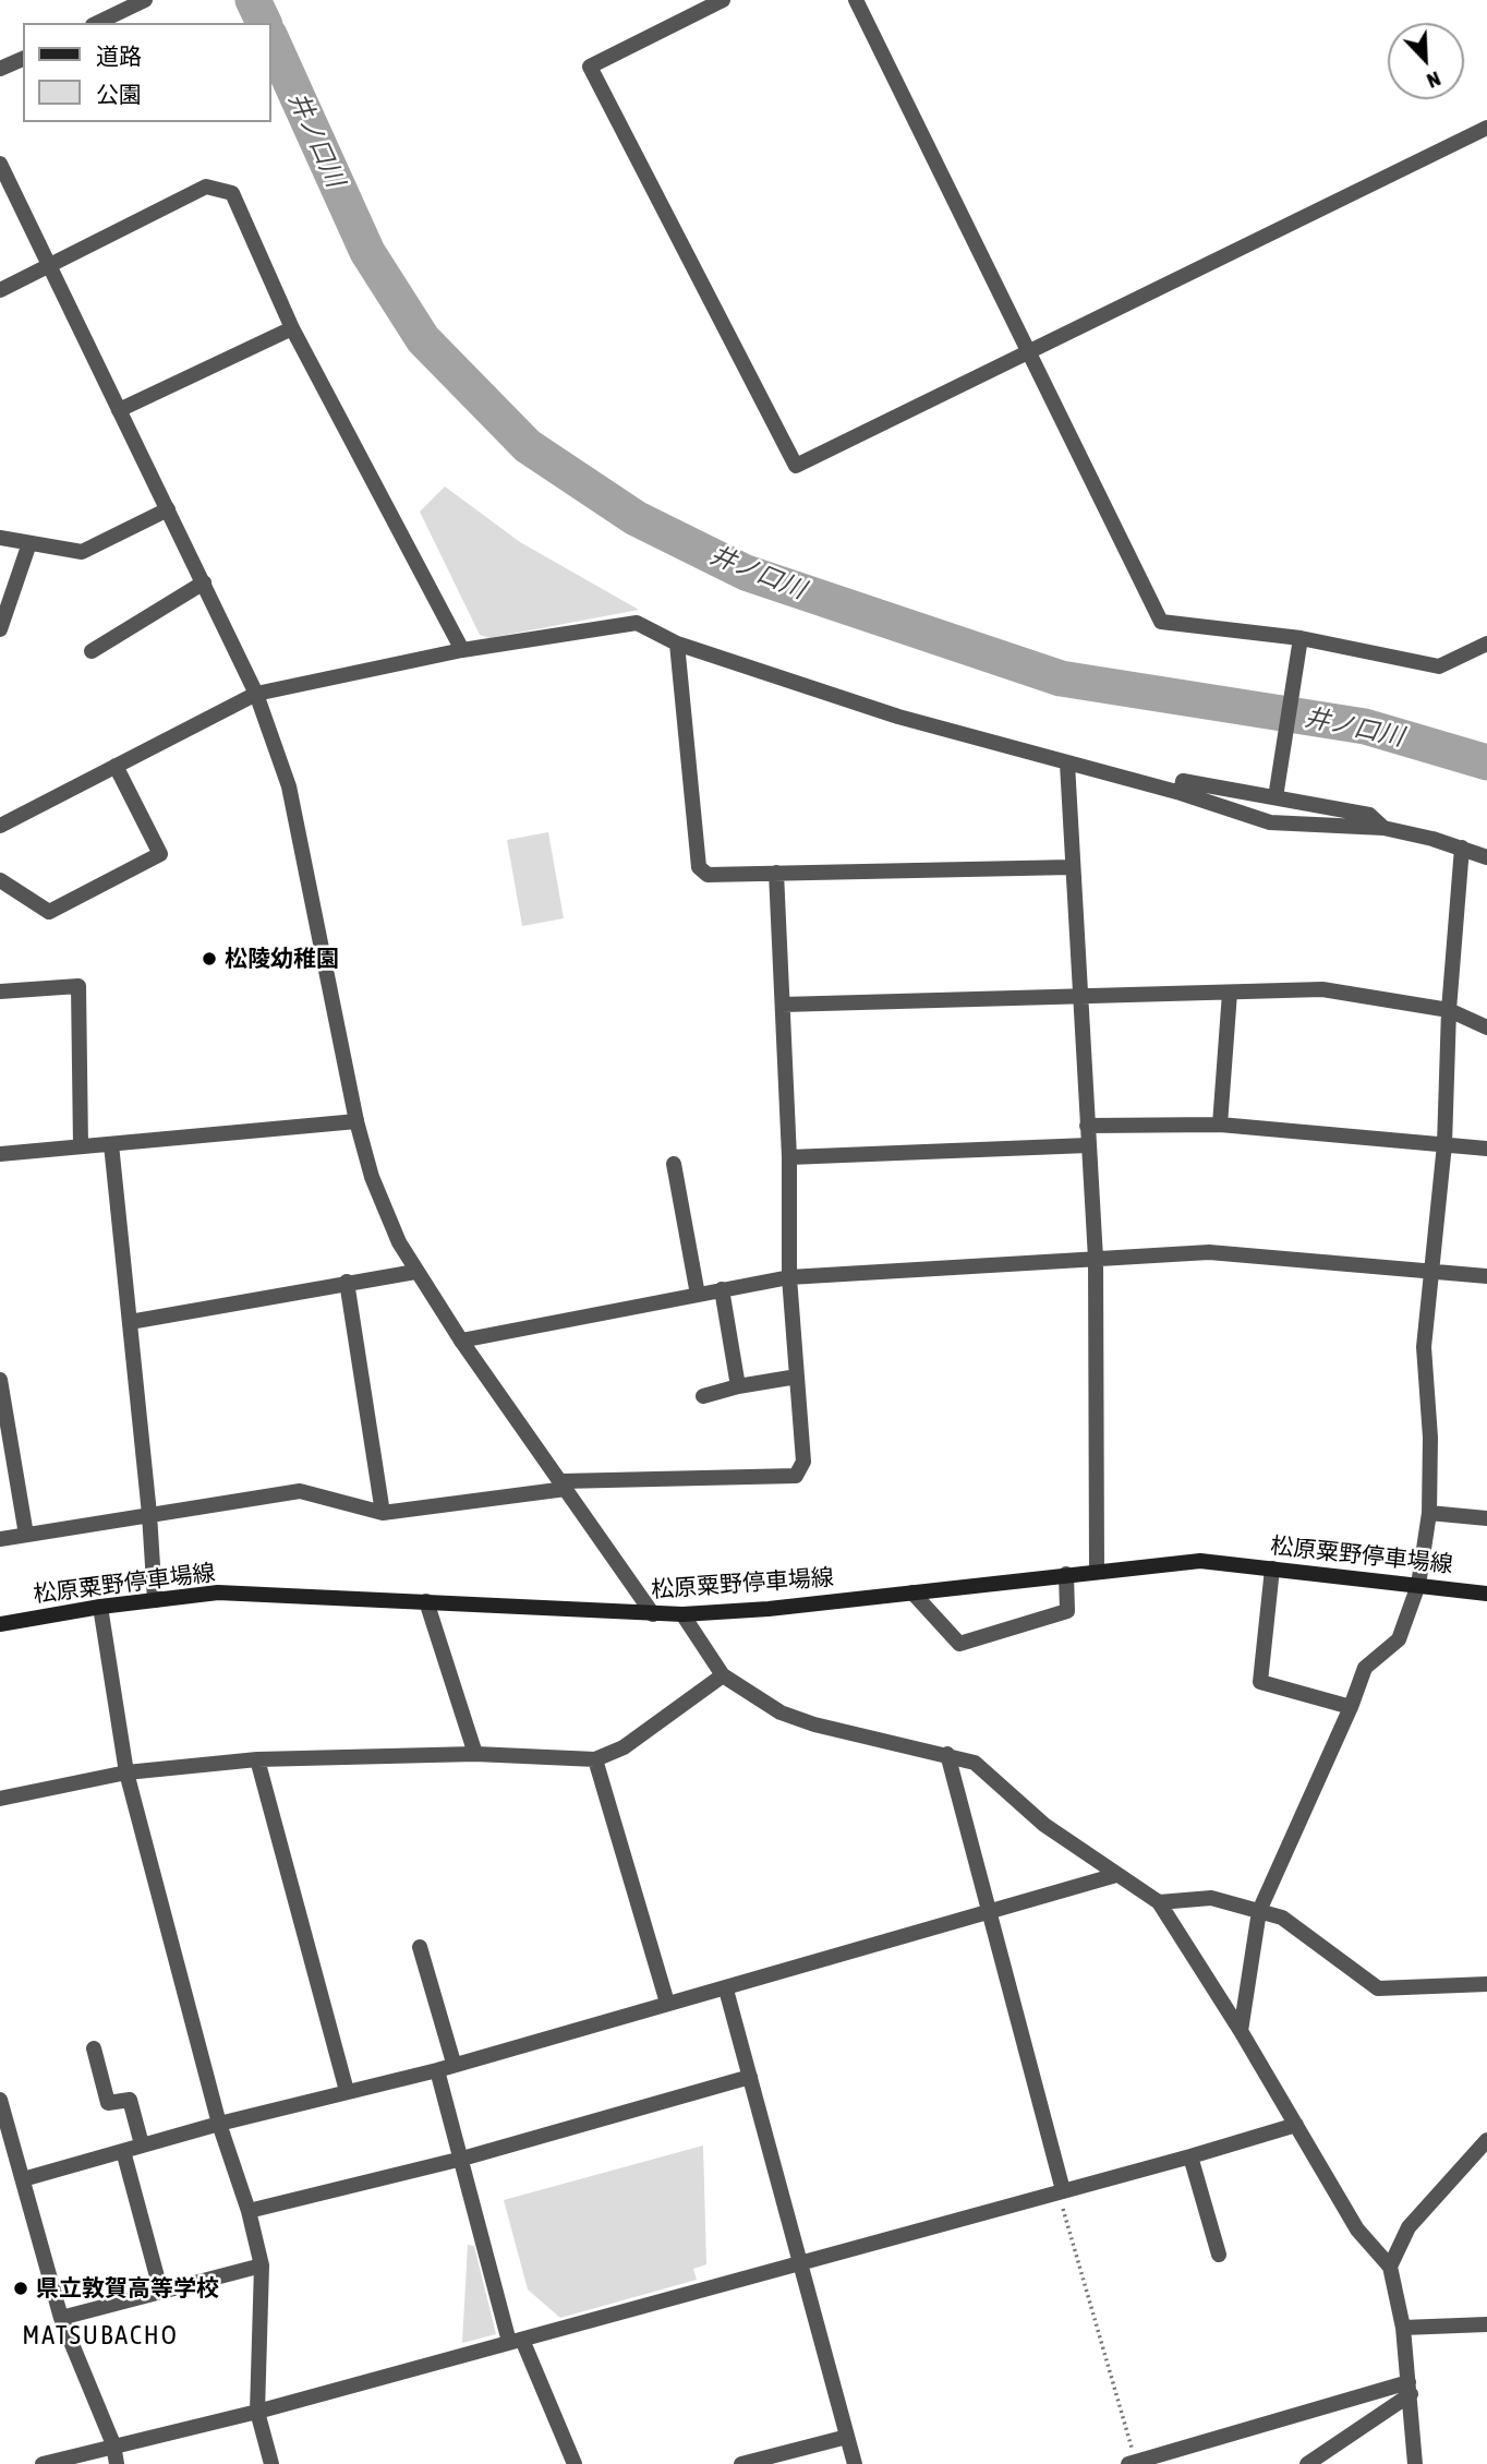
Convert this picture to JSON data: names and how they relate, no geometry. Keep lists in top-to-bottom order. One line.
{"streets":{"main road":["松原粟野停車場線"]},"districts":["MATSUBACHO"],"water":["井ノ口川"],"places":["松陵幼稚園","県立敦賀高等学校"],"legend":["道路","公園"],"north":"bottom right"}
